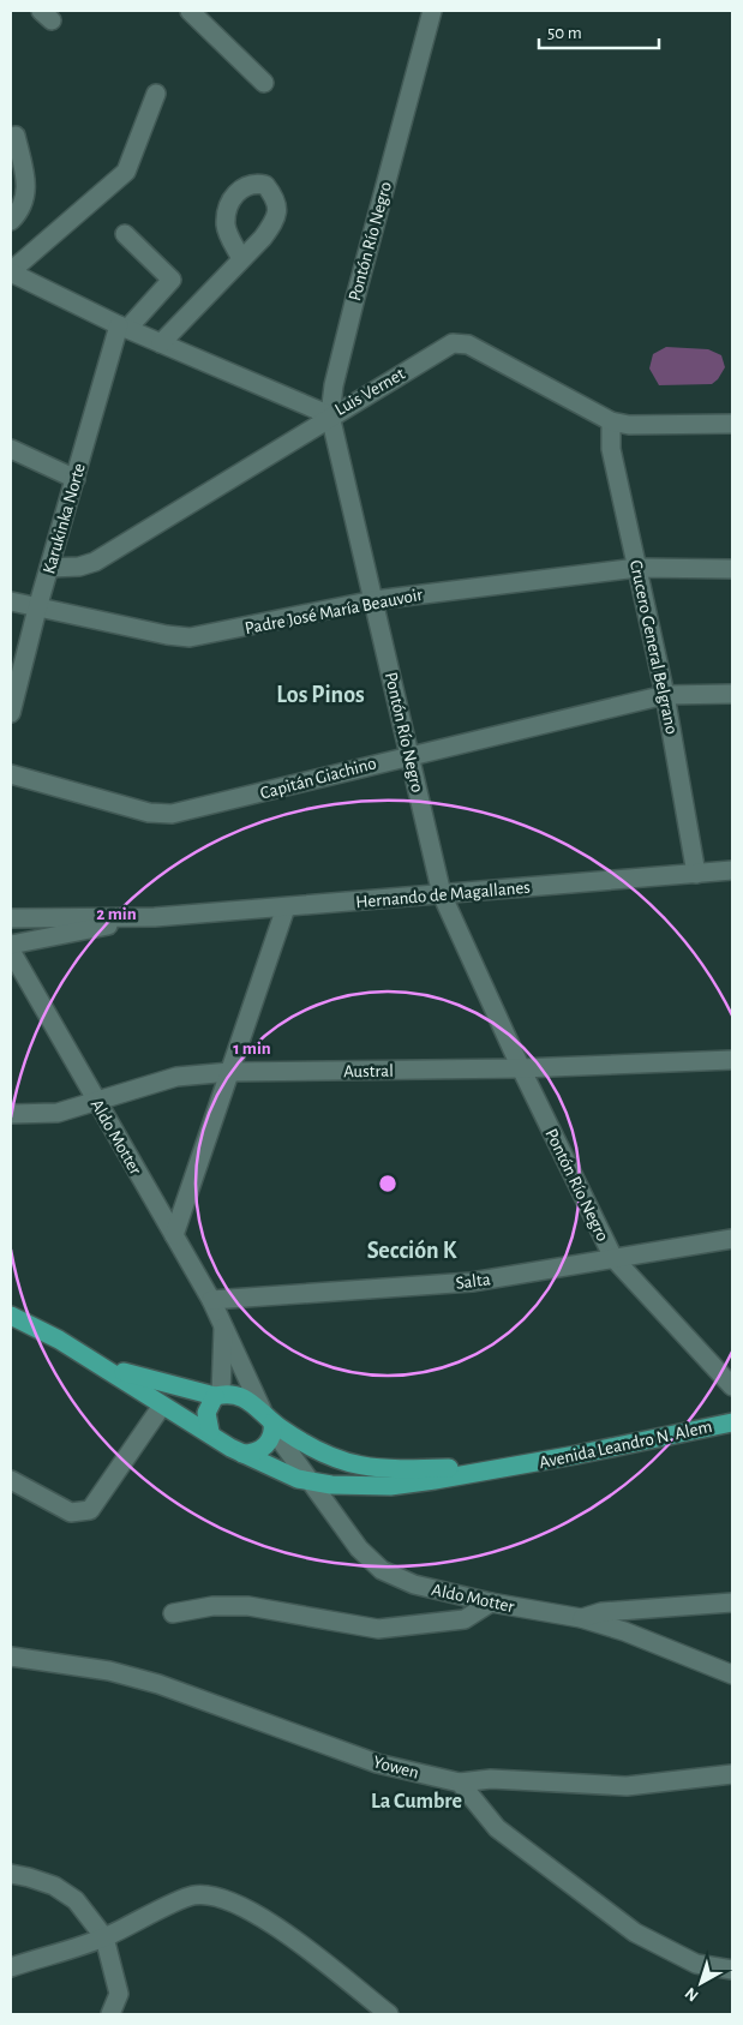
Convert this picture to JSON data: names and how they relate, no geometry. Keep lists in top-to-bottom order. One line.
{"streets":{"highway":["Avenida Leandro N. Alem"],"street":["Pontón Río Negro","Luis Vernet","Karukinka Norte","Padre José María Beauvoir","Crucero General Belgrano","Capitán Giachino","Hernando de Magallanes","Austral","Aldo Motter","Salta","Yowen"]},"crossings":[["Pontón Río Negro","Luis Vernet"],["Pontón Río Negro","Padre José María Beauvoir"],["Pontón Río Negro","Capitán Giachino"],["Pontón Río Negro","Hernando de Magallanes"],["Pontón Río Negro","Austral"],["Pontón Río Negro","Salta"],["Luis Vernet","Karukinka Norte"],["Luis Vernet","Crucero General Belgrano"],["Karukinka Norte","Padre José María Beauvoir"],["Padre José María Beauvoir","Crucero General Belgrano"],["Crucero General Belgrano","Capitán Giachino"],["Crucero General Belgrano","Hernando de Magallanes"],["Austral","Aldo Motter"],["Aldo Motter","Salta"],["Aldo Motter","Avenida Leandro N. Alem"]],"districts":["Los Pinos","Sección K","La Cumbre"],"scale_bar":"50 m","north":"bottom left","rings":["2 min","1 min"]}
